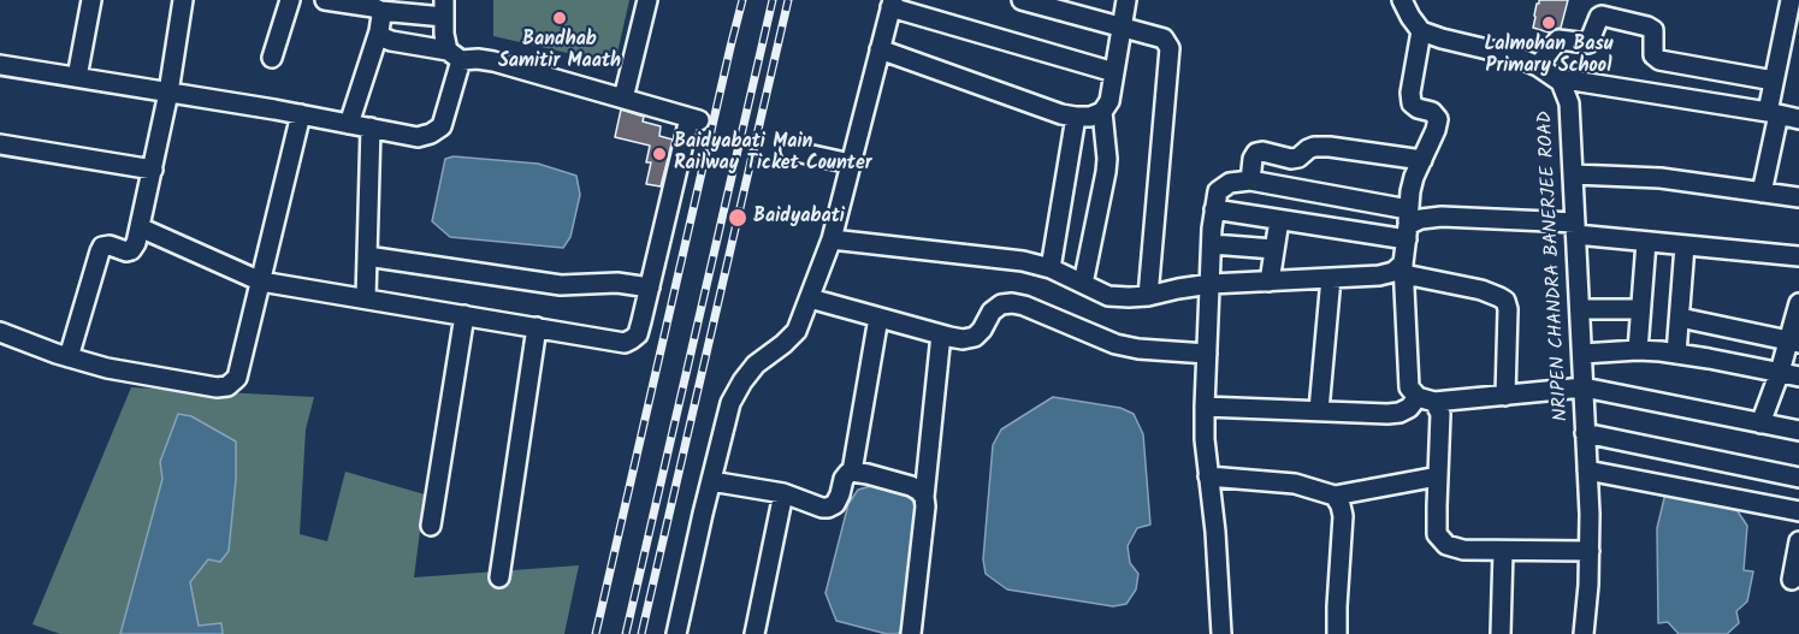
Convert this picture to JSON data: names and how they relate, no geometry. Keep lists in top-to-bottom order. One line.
{"streets":{"street":["NRIPEN CHANDRA BANERJEE ROAD"]},"places":["Bandhab Samitir Maath","Lalmohan Basu Primary School","Baidyabati Main Railway Ticket Counter","Baidyabati"]}
